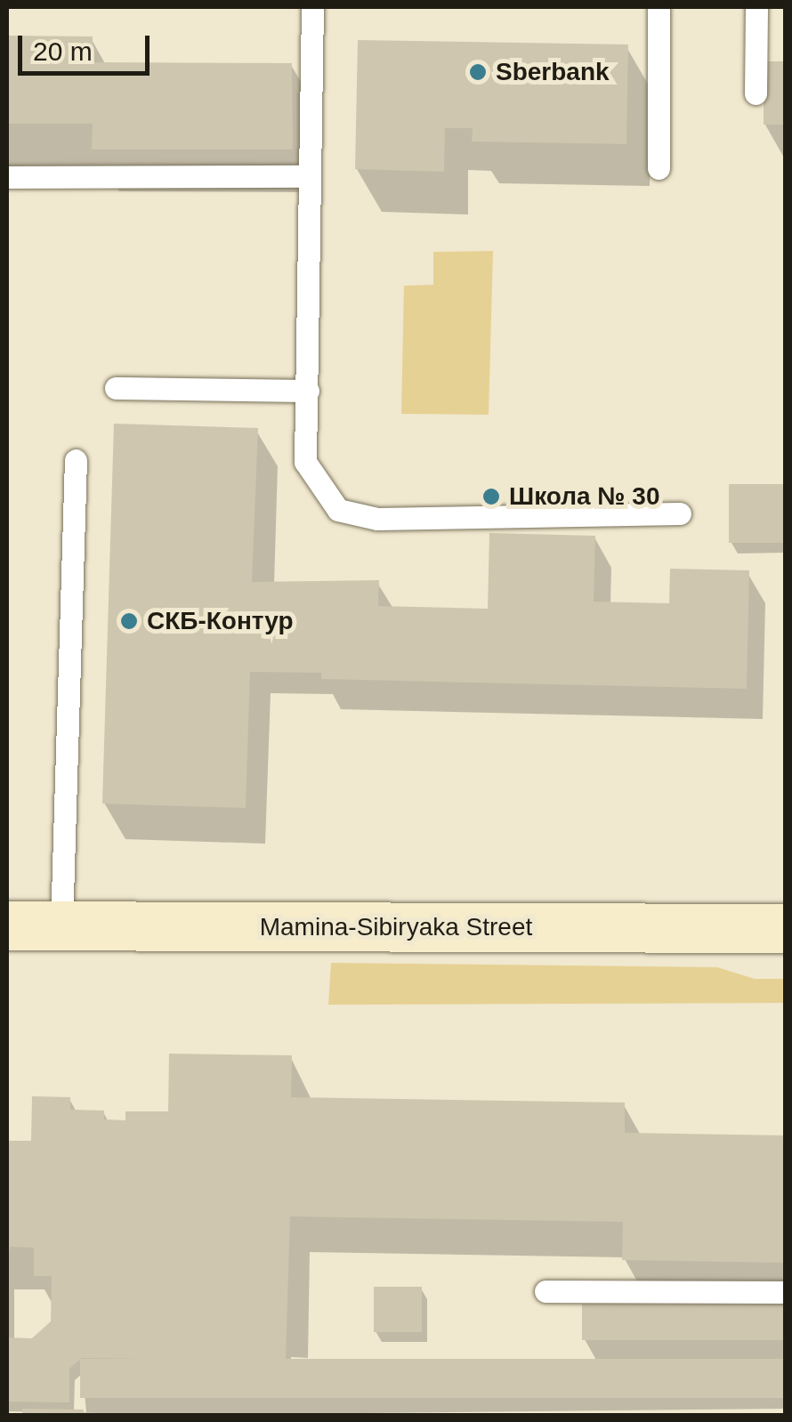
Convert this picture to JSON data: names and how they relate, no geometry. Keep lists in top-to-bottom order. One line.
{"streets":{"main road":["Mamina-Sibiryaka Street"]},"places":["Sberbank","Школа № 30","СКБ-Контур"],"scale_bar":"20 m"}
